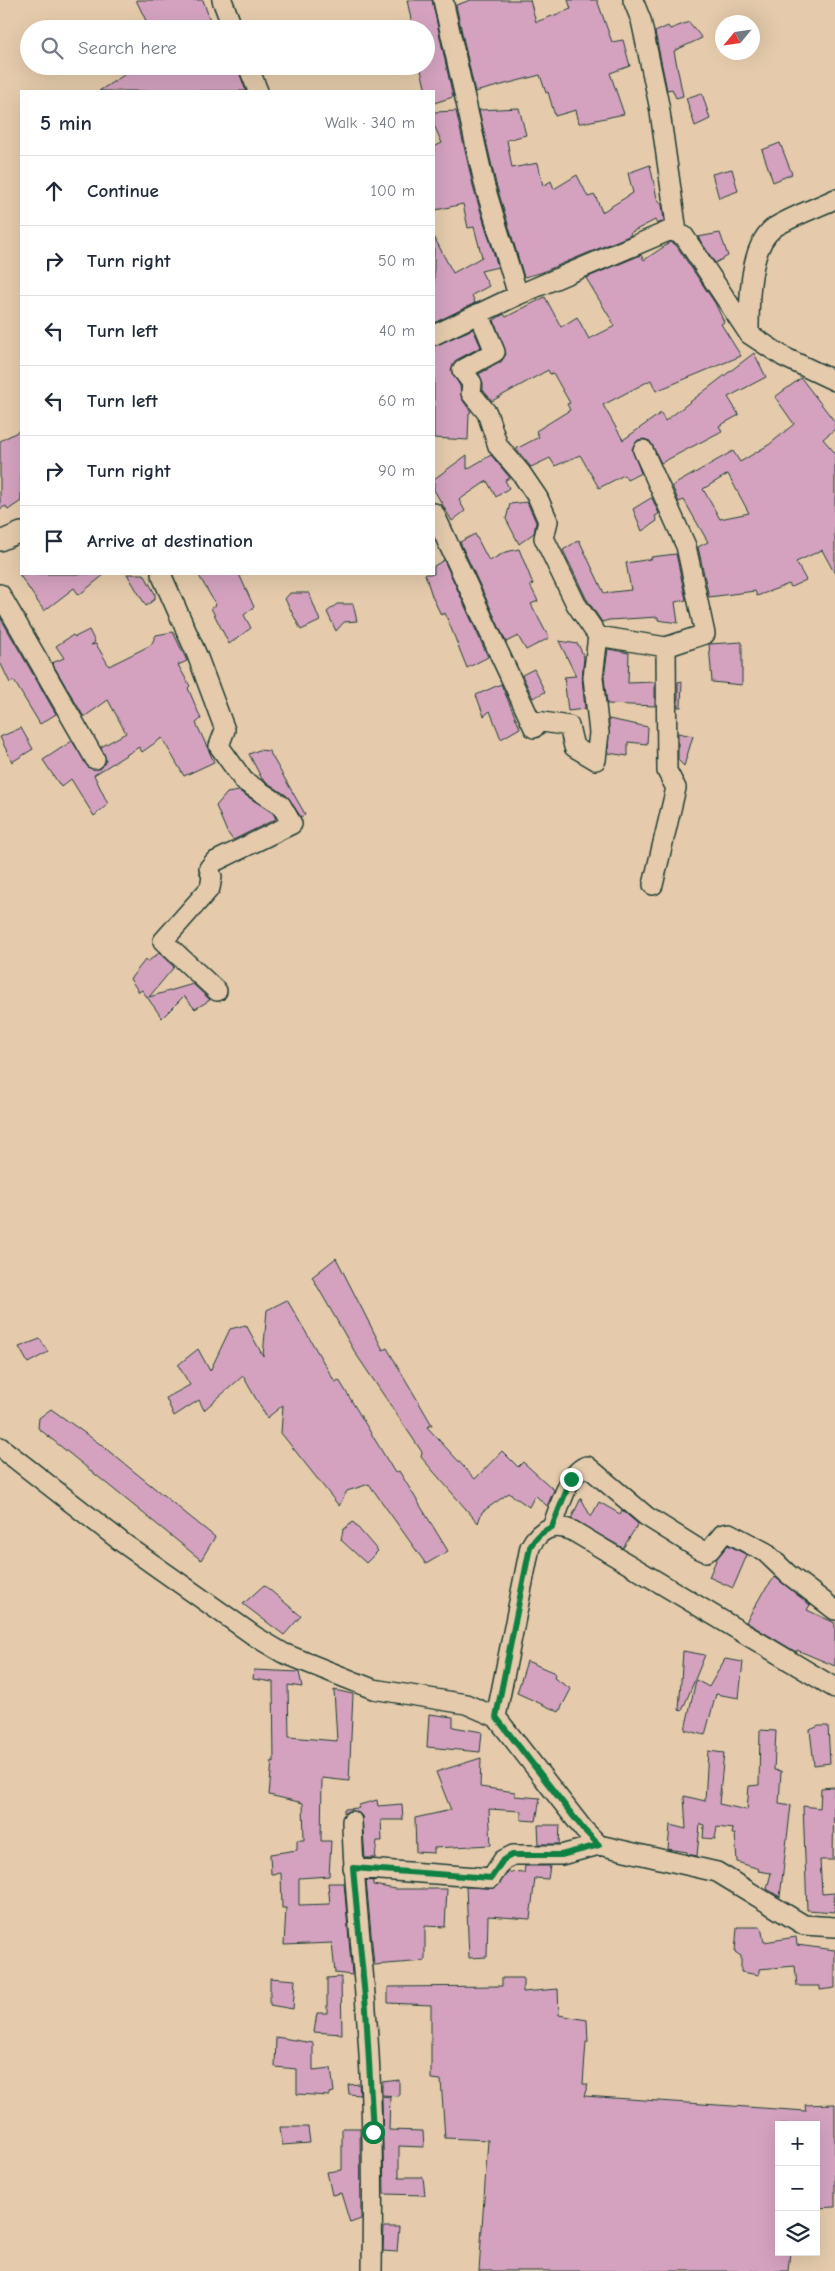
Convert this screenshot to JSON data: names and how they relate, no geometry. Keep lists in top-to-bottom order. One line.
{"north":"bottom left","page":{"search":"Search here","heading":["5 min","Walk · 340 m"],"list":[["Continue","100 m"],["Turn right","50 m"],["Turn left","40 m"],["Turn left","60 m"],["Turn right","90 m"],"Arrive at destination"],"map_buttons":["+","−"]}}
